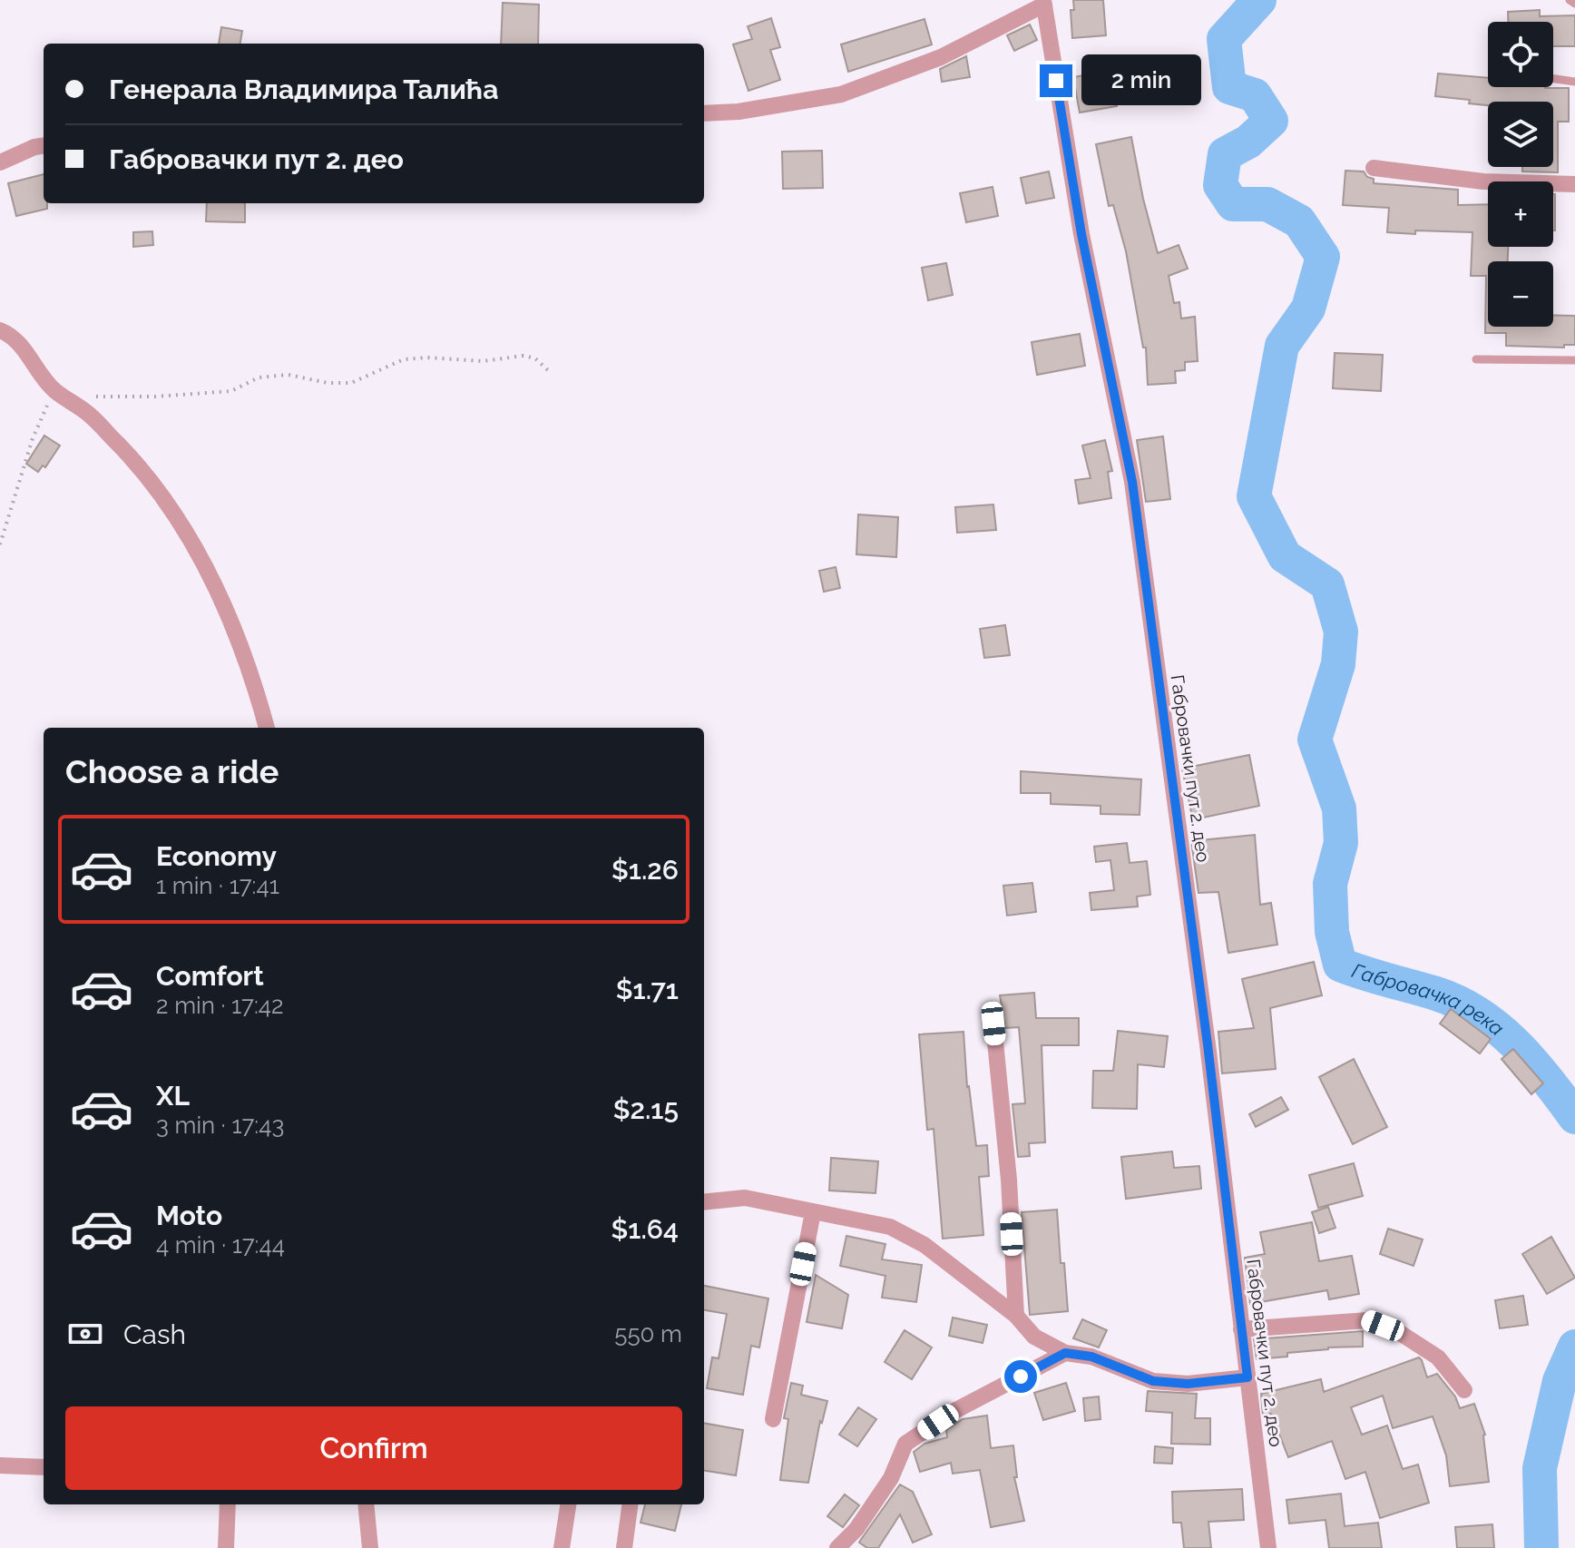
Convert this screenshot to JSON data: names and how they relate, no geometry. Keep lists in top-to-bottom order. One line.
{"streets":{"street":["Габровачки пут 2. део"]},"water":["Габровачка река"],"page":{"map_buttons":["+","−"],"banner":["Генерала Владимира Талића","Габровачки пут 2. део"],"bubble":"2 min","heading":"Choose a ride","list":[{"name":"Economy","note":"1 min · 17:41","value":"$1.26"},{"name":"Comfort","note":"2 min · 17:42","value":"$1.71"},{"name":"XL","note":"3 min · 17:43","value":"$2.15"},{"name":"Moto","note":"4 min · 17:44","value":"$1.64"}],"pay":["Cash","550 m"],"buttons":"Confirm"}}
